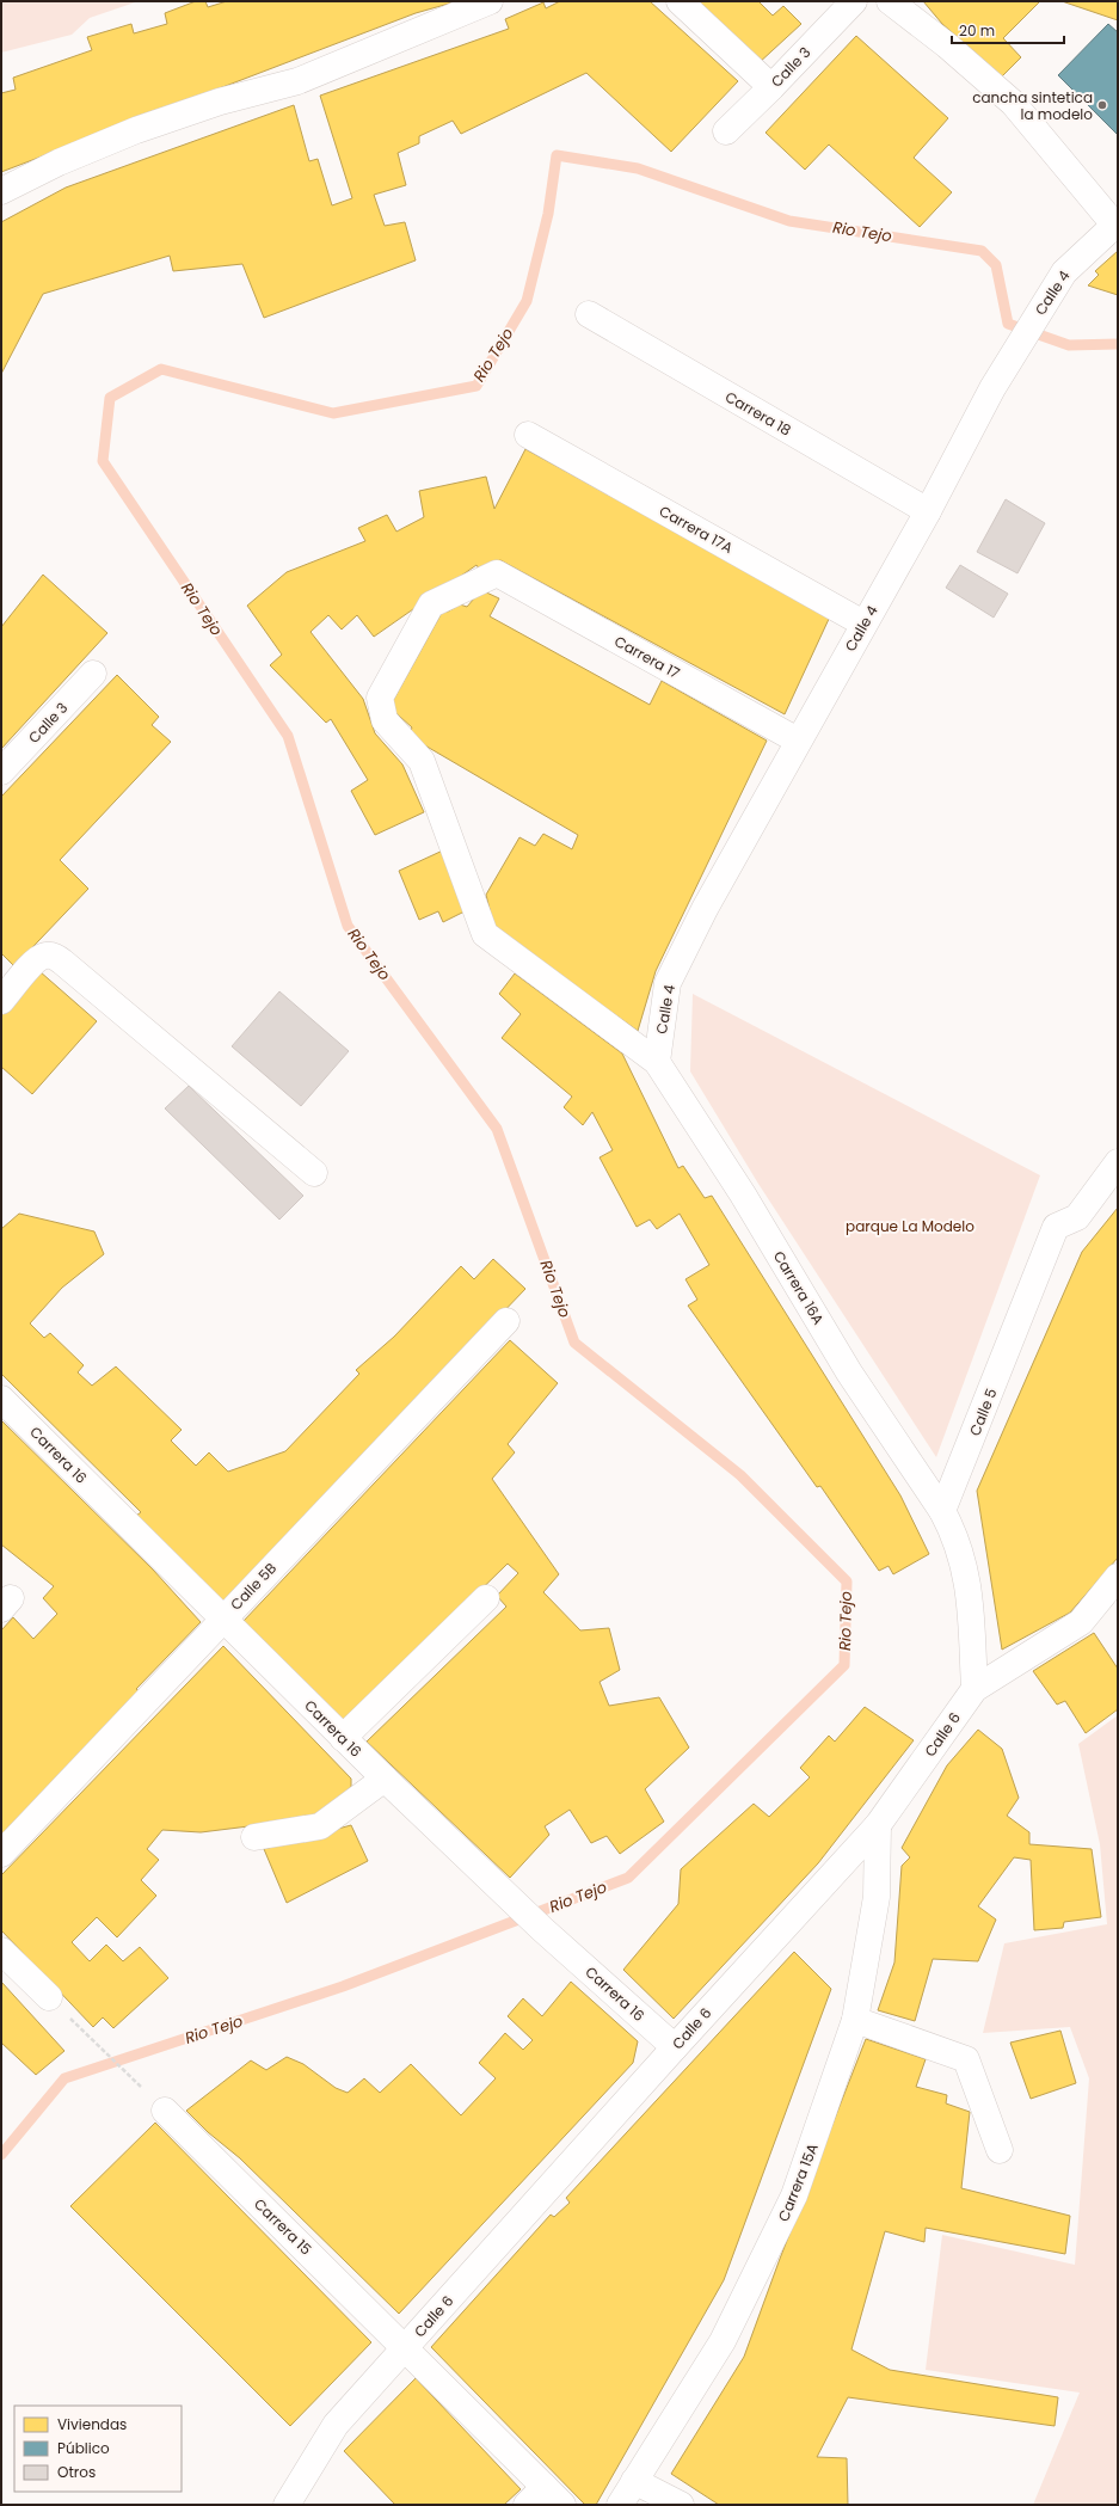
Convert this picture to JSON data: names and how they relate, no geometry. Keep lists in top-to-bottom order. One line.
{"streets":{"street":["Calle 3","Calle 4","Carrera 18","Carrera 17A","Carrera 17","Carrera 16A","Calle 5","Carrera 16","Calle 5B","Calle 6","Carrera 15A","Carrera 15"]},"crossings":[["Calle 4","Carrera 18"],["Calle 4","Carrera 17A"],["Calle 4","Carrera 17"],["Calle 4","Carrera 16A"],["Carrera 17","Carrera 16A"],["Carrera 16A","Calle 5"],["Carrera 16","Calle 5B"],["Carrera 16","Calle 6"],["Calle 6","Carrera 15A"],["Calle 6","Carrera 15"]],"water":["Rio Tejo"],"parks":["parque La Modelo"],"places":["cancha sintetica la modelo"],"legend":["Viviendas","Público","Otros"],"scale_bar":"20 m"}
